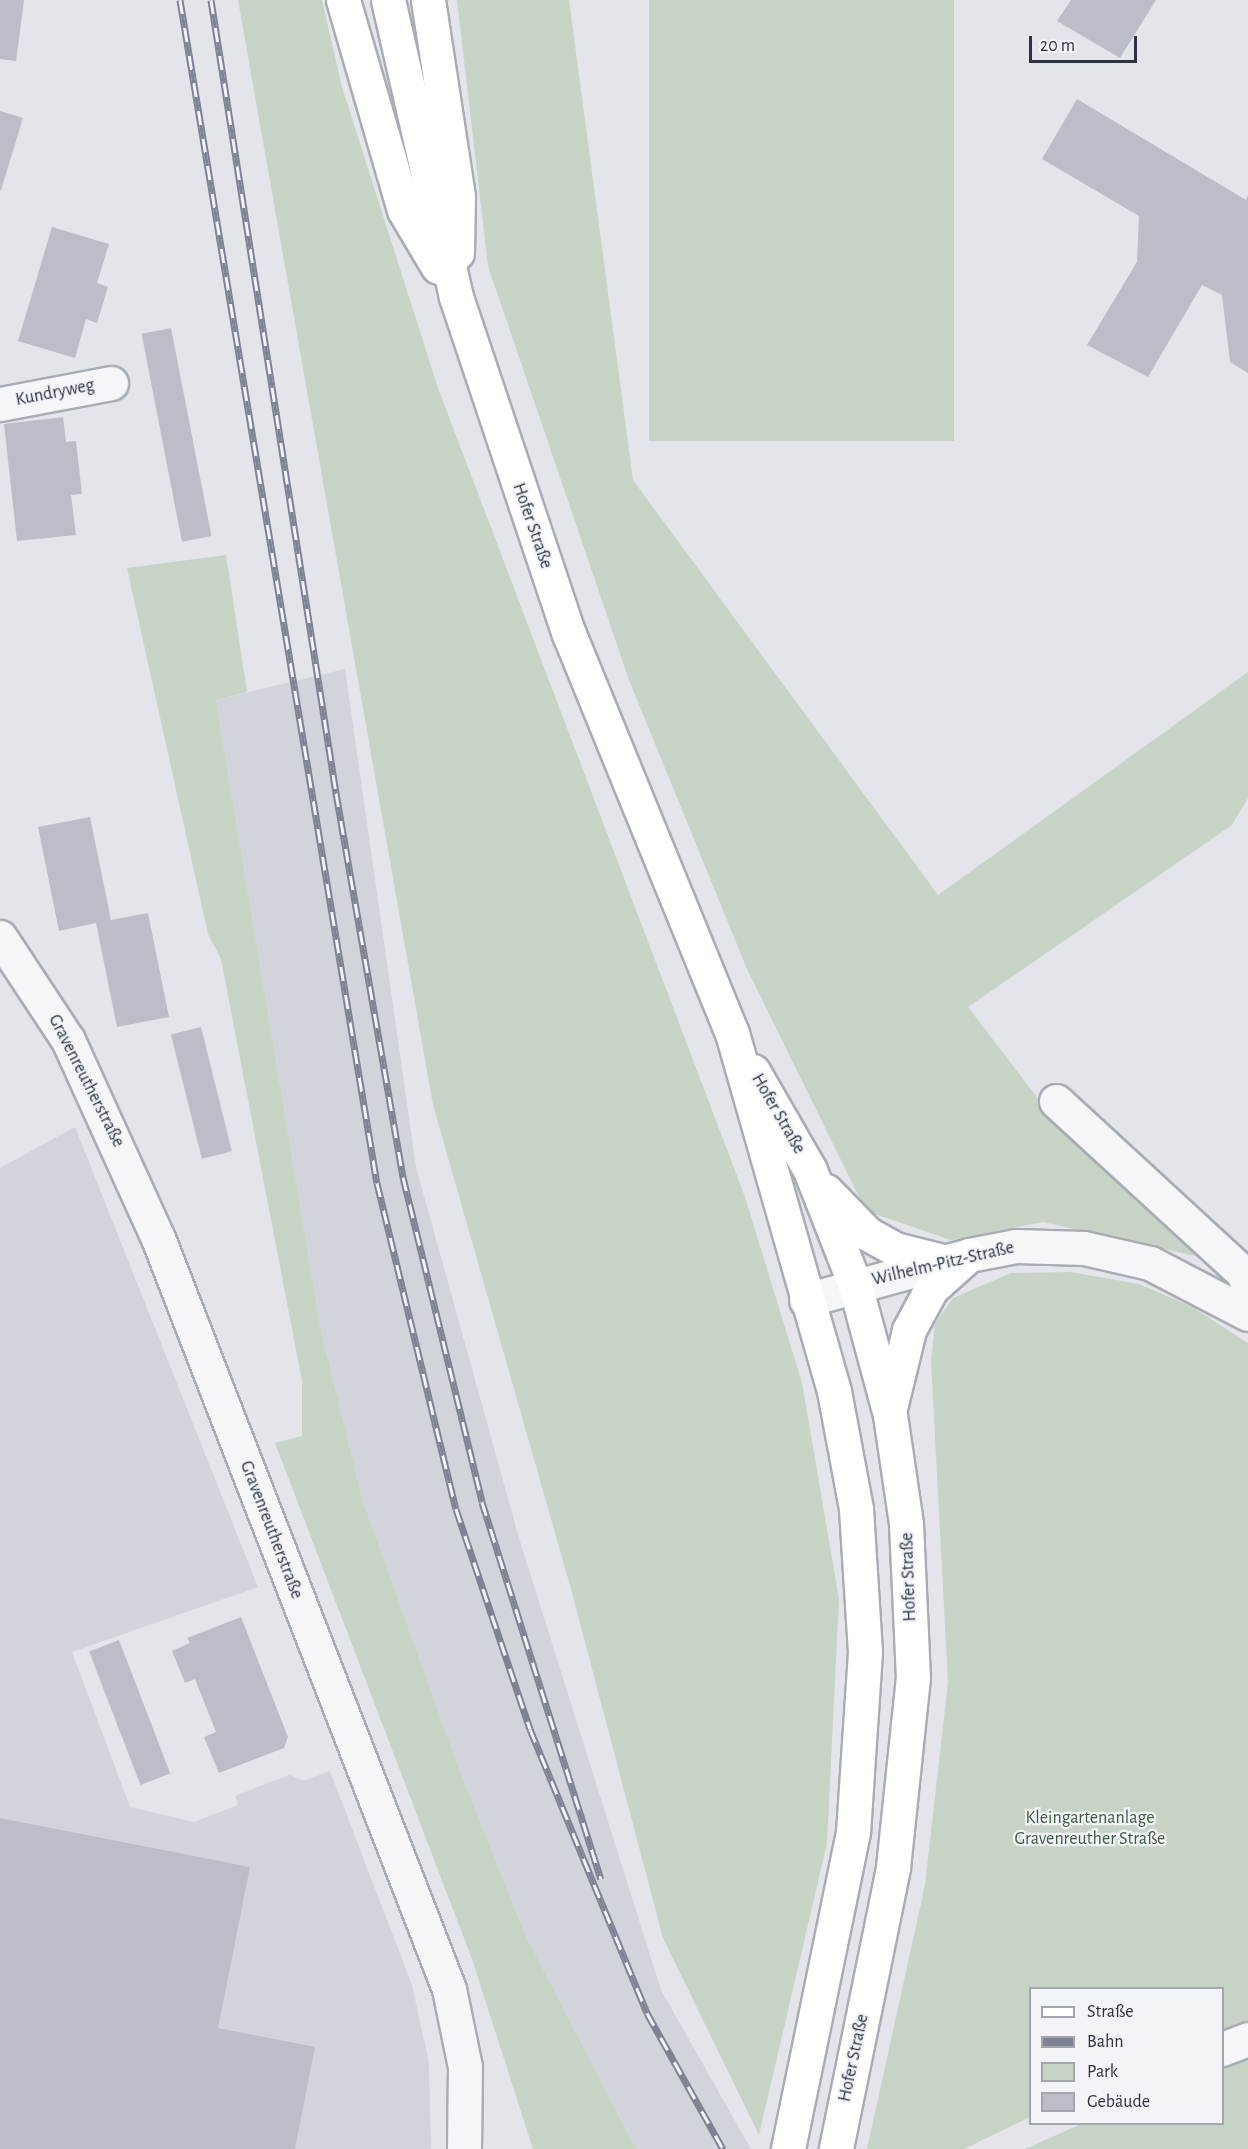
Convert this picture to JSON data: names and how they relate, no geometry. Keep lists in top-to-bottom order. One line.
{"streets":{"main road":["Hofer Straße"],"street":["Kundryweg","Gravenreutherstraße","Wilhelm-Pitz-Straße"]},"crossings":[["Hofer Straße","Wilhelm-Pitz-Straße"]],"parks":["Kleingartenanlage Gravenreuther Straße"],"legend":["Straße","Bahn","Park","Gebäude"],"scale_bar":"20 m"}
